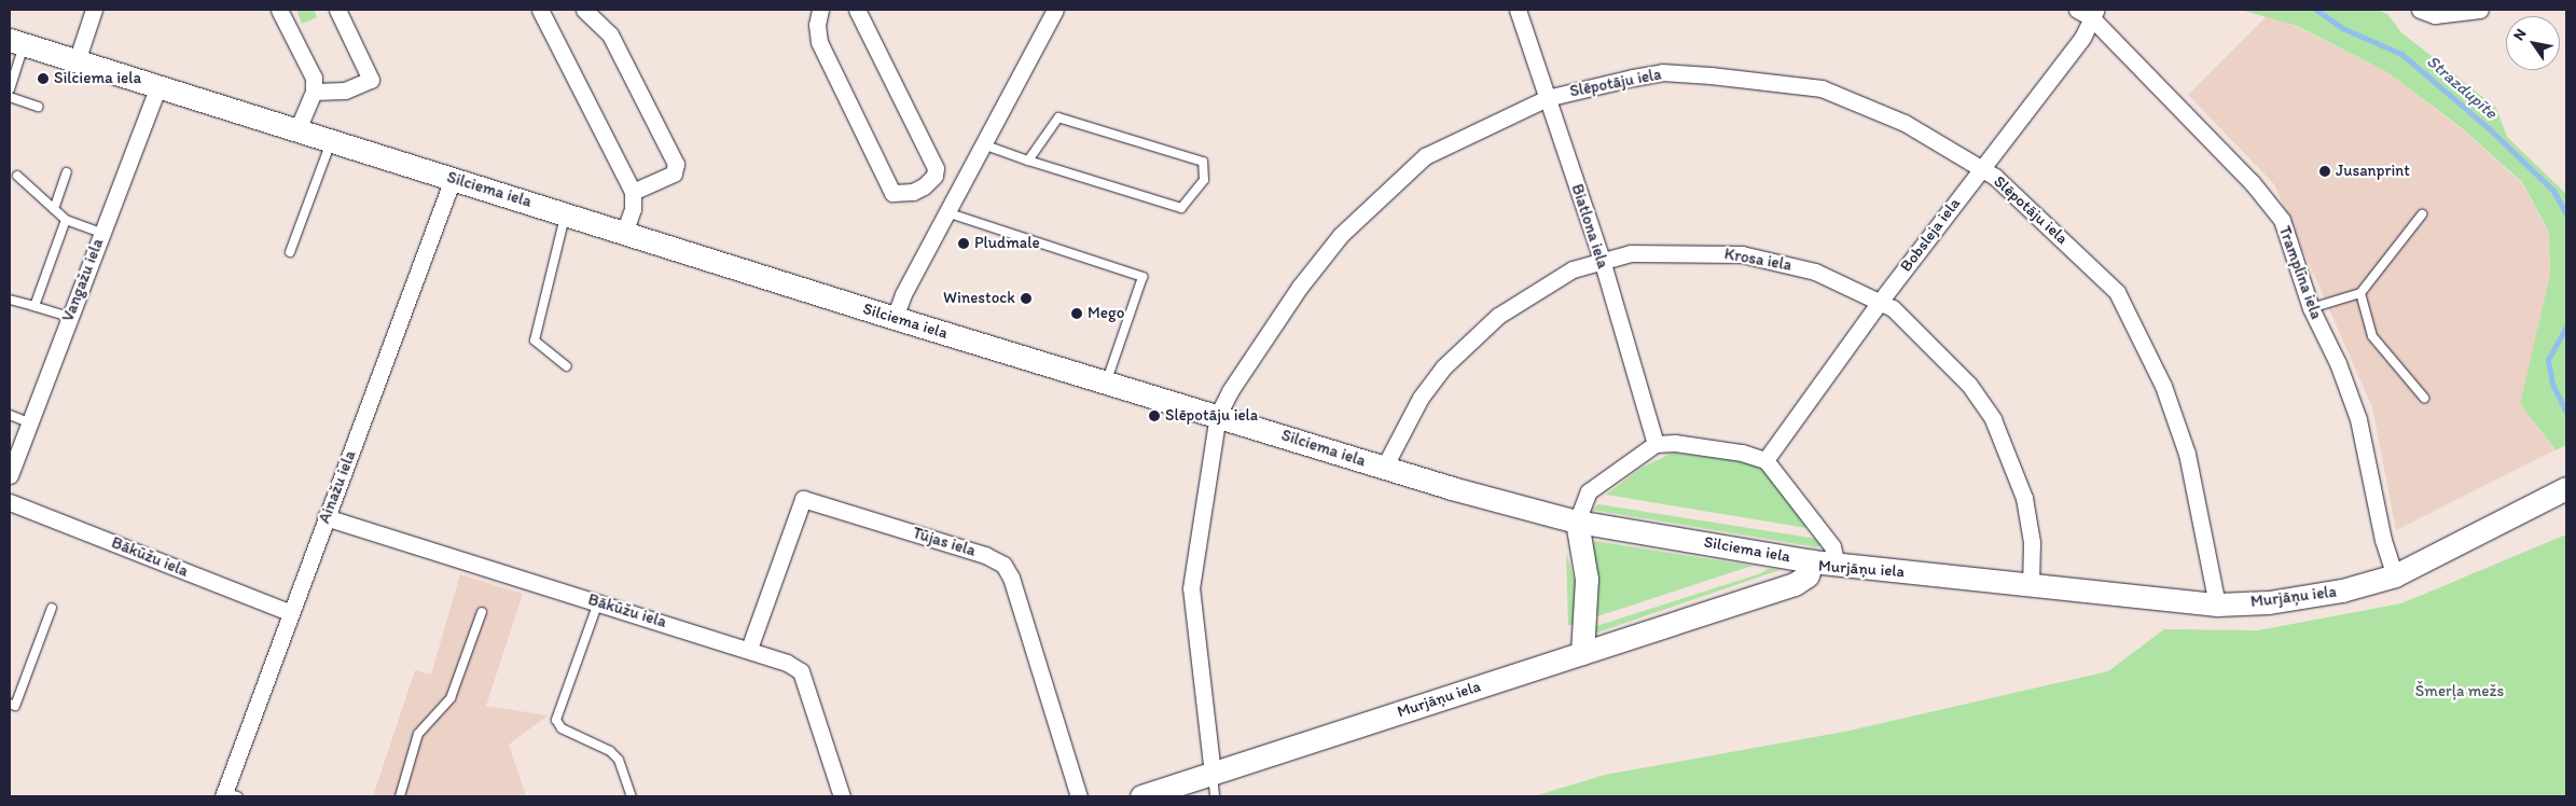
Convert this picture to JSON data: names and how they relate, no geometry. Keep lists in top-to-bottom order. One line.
{"streets":{"street":["Slēpotāju iela","Silciema iela","Biatlona iela","Bobsleja iela","Krosa iela","Tramplīna iela","Vangažu iela","Ainažu iela","Tūjas iela","Bākūžu iela","Murjāņu iela"]},"crossings":[["Slēpotāju iela","Silciema iela"],["Slēpotāju iela","Biatlona iela"],["Slēpotāju iela","Bobsleja iela"],["Slēpotāju iela","Murjāņu iela"],["Silciema iela","Krosa iela"],["Silciema iela","Vangažu iela"],["Silciema iela","Ainažu iela"],["Silciema iela","Murjāņu iela"],["Biatlona iela","Krosa iela"],["Bobsleja iela","Krosa iela"],["Bobsleja iela","Tramplīna iela"],["Krosa iela","Murjāņu iela"],["Tramplīna iela","Murjāņu iela"],["Ainažu iela","Bākūžu iela"],["Tūjas iela","Bākūžu iela"]],"water":["Strazdupīte"],"parks":["Šmerļa mežs"],"places":["Silciema iela","Jusanprint","Pludmale","Winestock","Mego","Slēpotāju iela"],"north":"top left"}
